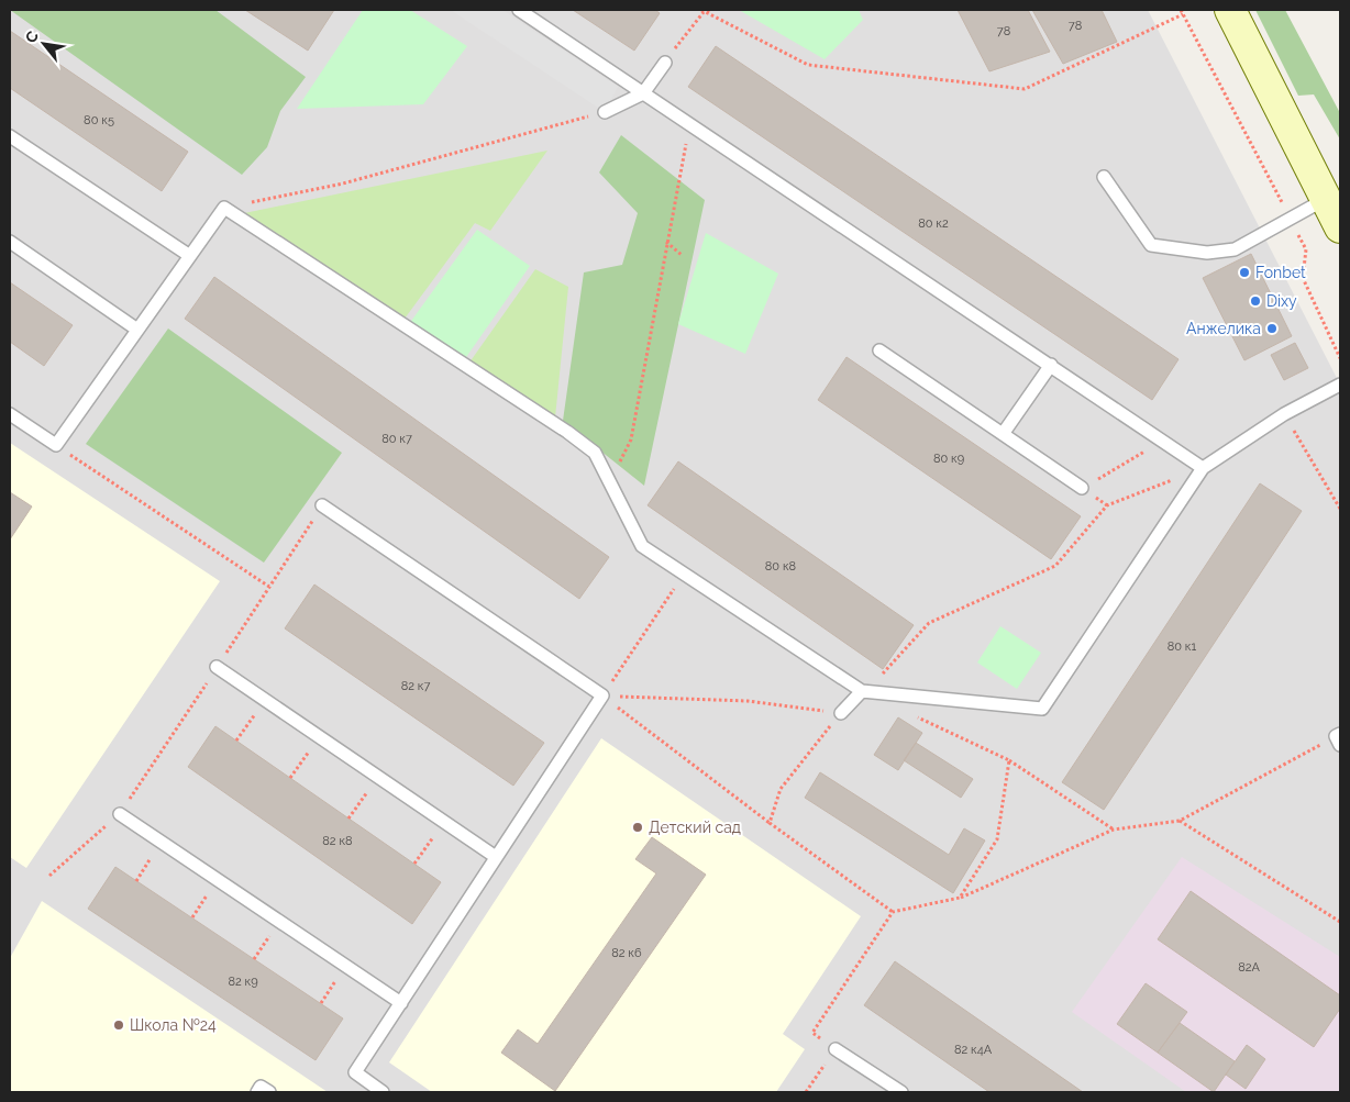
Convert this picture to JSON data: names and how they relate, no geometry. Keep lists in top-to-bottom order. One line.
{"places":["Fonbet","Dixy","Анжелика","Детский сад","Школа №24"],"house_numbers":["78","78","80 к5","80 к2","80 к7","80 к9","80 к8","80 к1","82 к7","82 к8","82 к6","82А","82 к9","82 к4А"],"north":"top left"}
